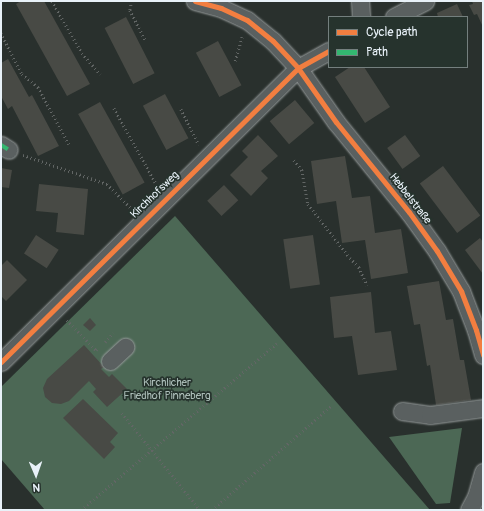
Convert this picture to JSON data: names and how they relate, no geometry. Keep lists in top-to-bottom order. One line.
{"streets":{"street":["Kirchhofsweg","Hebbelstraße"]},"crossings":[["Kirchhofsweg","Hebbelstraße"]],"parks":["Kirchlicher Friedhof Pinneberg"],"legend":["Cycle path","Path"],"north":"bottom"}
